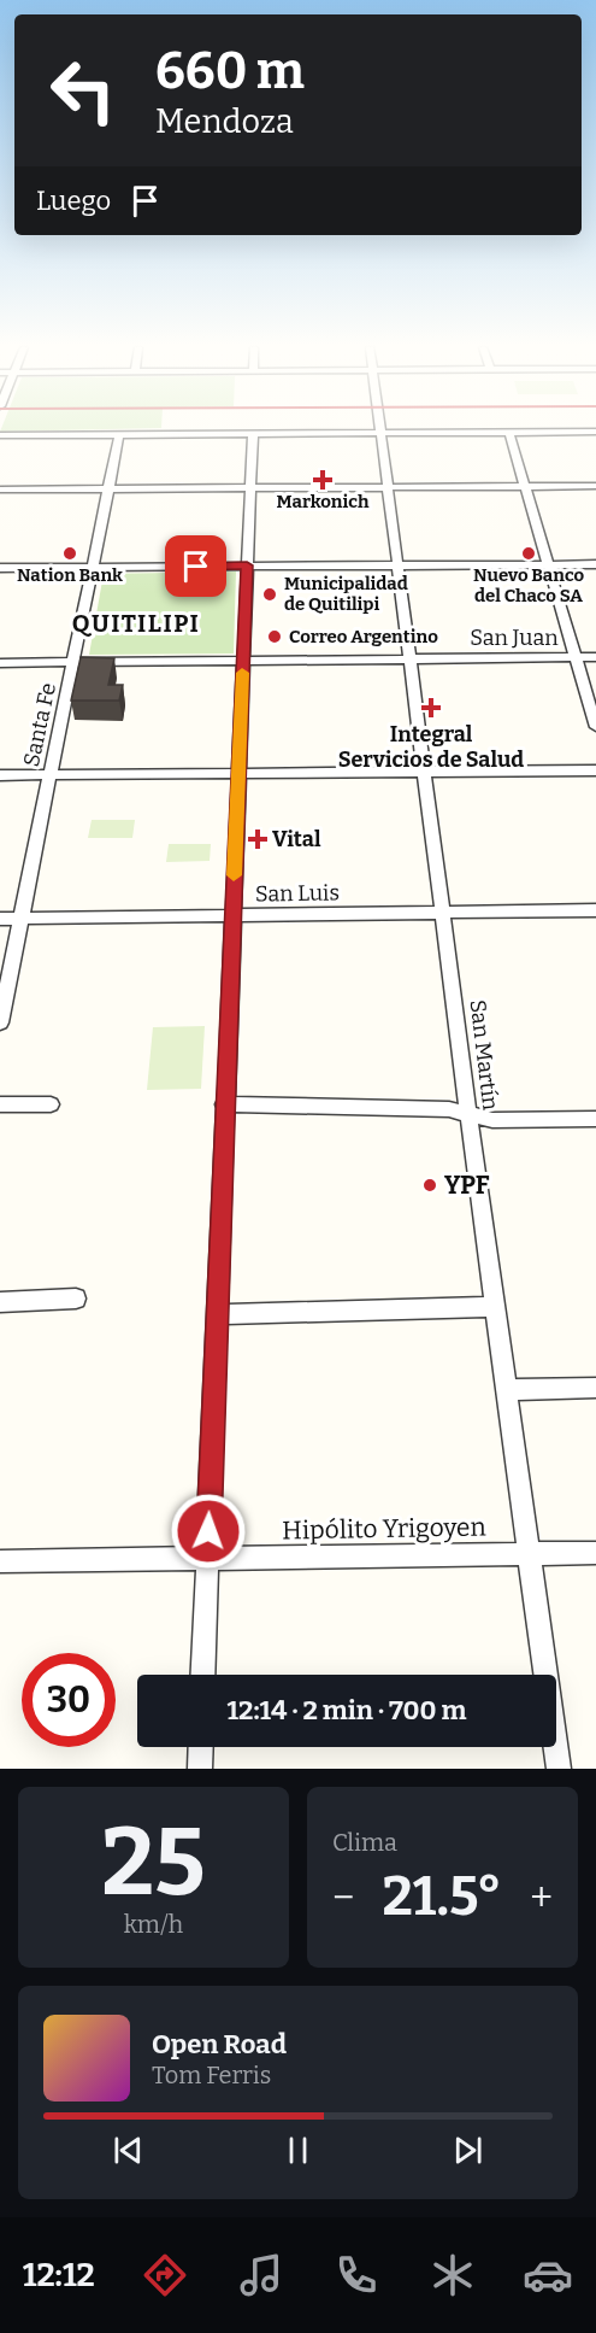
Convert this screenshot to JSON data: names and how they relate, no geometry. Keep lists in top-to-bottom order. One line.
{"streets":{"street":["San Juan","Santa Fe","San Luis","San Martín","Hipólito Yrigoyen"]},"crossings":[["San Juan","Santa Fe"],["San Juan","San Martín"],["Santa Fe","San Luis"],["San Luis","San Martín"],["San Martín","Hipólito Yrigoyen"]],"districts":["QUITILIPI"],"places":{"health":["Markonich","Integral Servicios de Salud","Vital"],"other":["Nation Bank","Nuevo Banco del Chaco SA","Municipalidad de Quitilipi","Correo Argentino","YPF"]},"page":{"turn":["660 m","Mendoza"],"then":"Luego","limit":"30","trip":"12:14 · 2 min · 700 m","tile":[["25","km/h"],"Clima"],"heat":["−","21.5°","+"],"song":["Open Road","Tom Ferris"],"tabs":"12:12"}}
